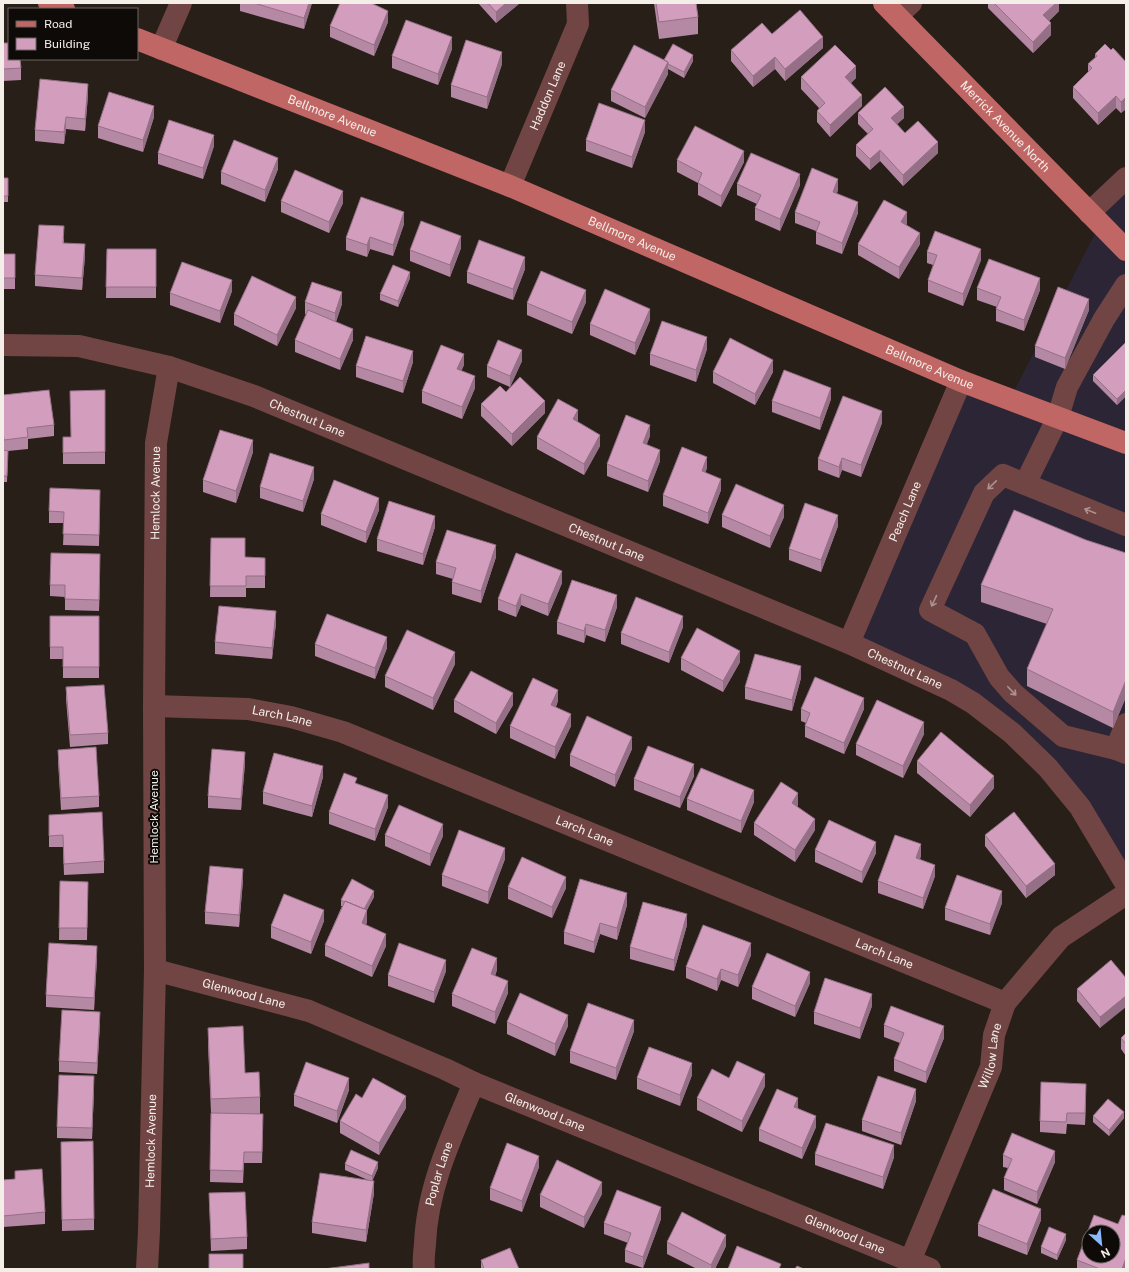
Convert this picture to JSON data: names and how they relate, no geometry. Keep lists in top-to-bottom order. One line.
{"streets":{"main road":["Bellmore Avenue","Merrick Avenue North"],"street":["Haddon Lane","Chestnut Lane","Hemlock Avenue","Peach Lane","Larch Lane","Glenwood Lane","Willow Lane","Poplar Lane"]},"crossings":[["Haddon Lane","Bellmore Avenue"],["Bellmore Avenue","Peach Lane"],["Chestnut Lane","Hemlock Avenue"],["Chestnut Lane","Peach Lane"],["Hemlock Avenue","Larch Lane"],["Hemlock Avenue","Glenwood Lane"],["Larch Lane","Willow Lane"],["Glenwood Lane","Willow Lane"],["Glenwood Lane","Poplar Lane"]],"legend":["Road","Building"],"north":"bottom right"}
